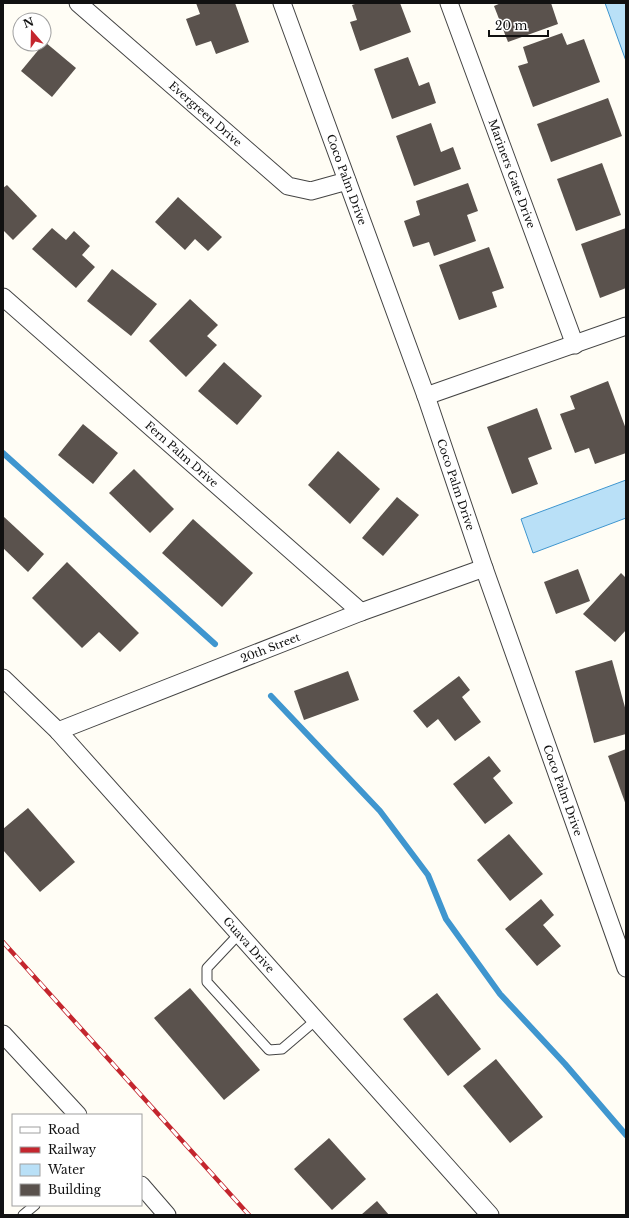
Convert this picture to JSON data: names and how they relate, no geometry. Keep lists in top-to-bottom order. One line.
{"streets":{"street":["Evergreen Drive","Mariners Gate Drive","Coco Palm Drive","Fern Palm Drive","20th Street","Guava Drive"]},"crossings":[["Evergreen Drive","Coco Palm Drive"],["Coco Palm Drive","20th Street"],["Fern Palm Drive","20th Street"],["20th Street","Guava Drive"]],"legend":["Road","Railway","Water","Building"],"scale_bar":"20 m","north":"top"}
